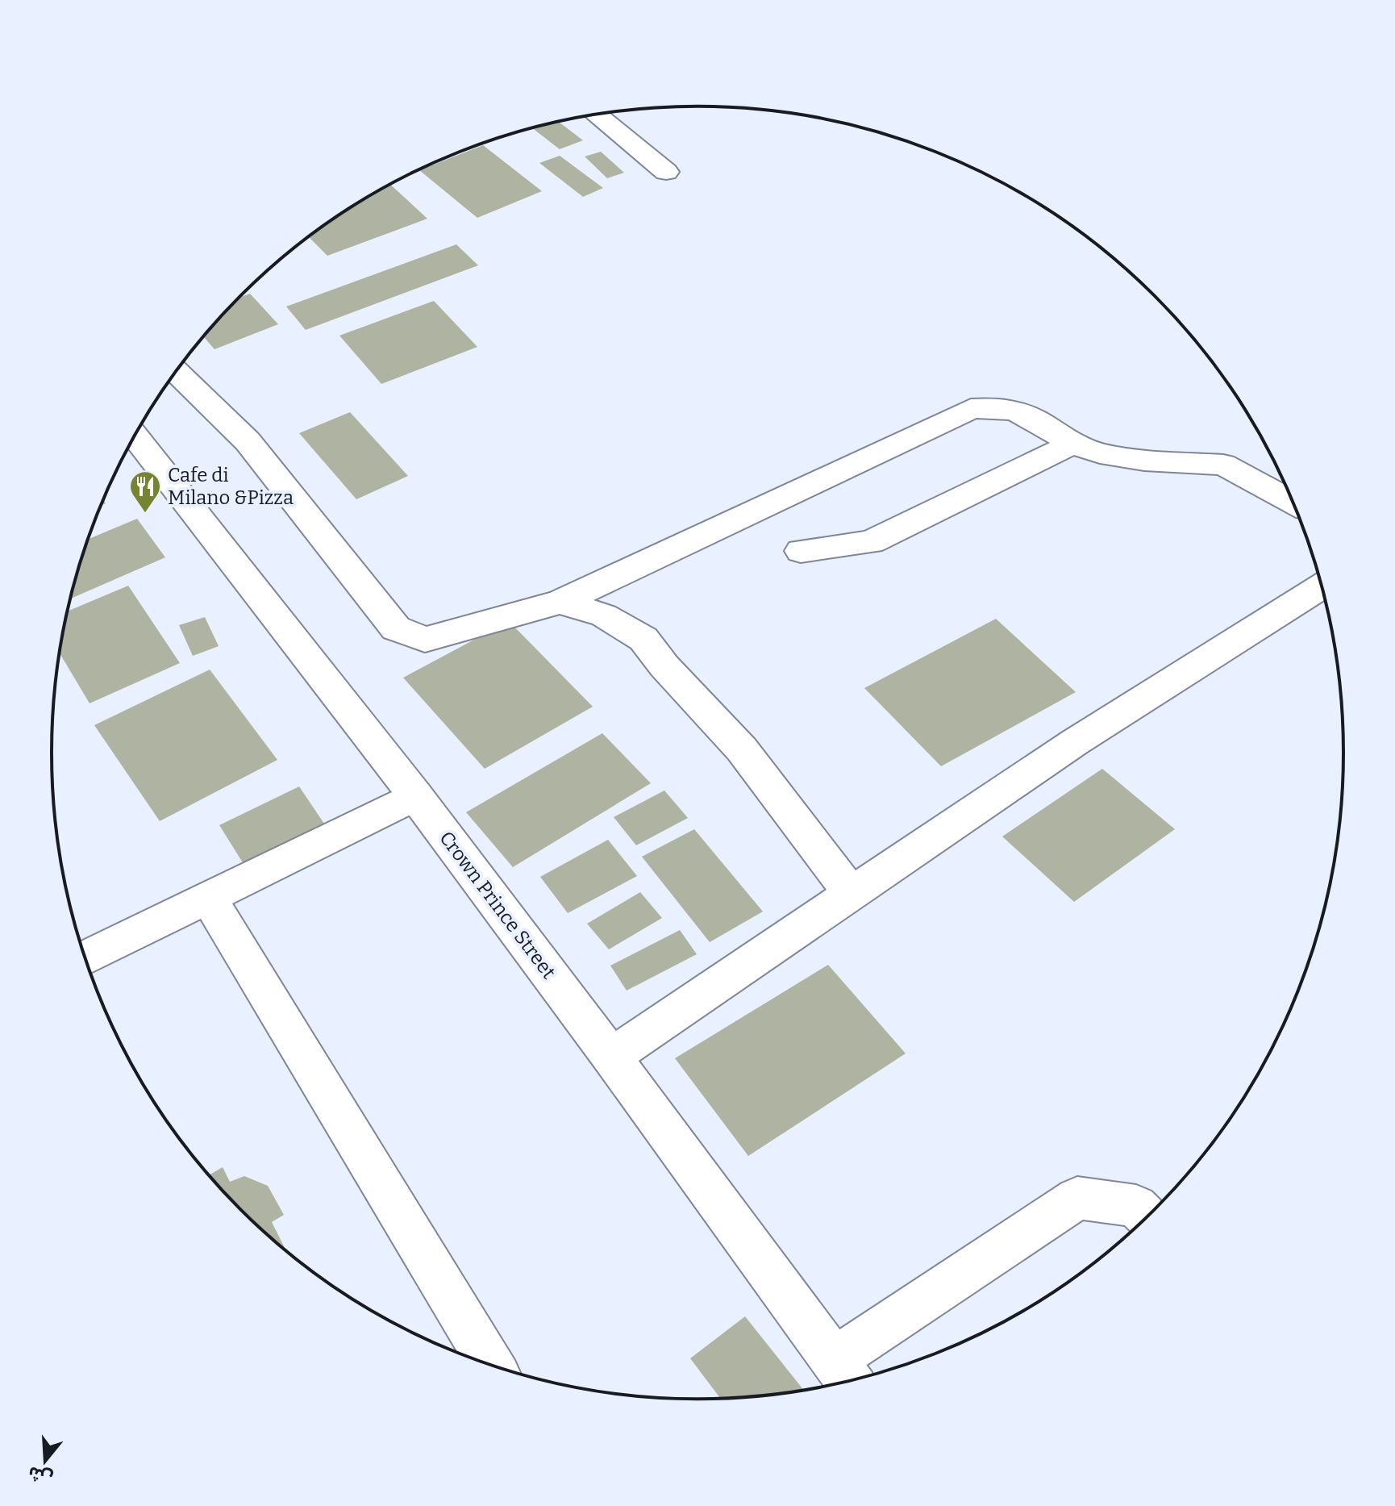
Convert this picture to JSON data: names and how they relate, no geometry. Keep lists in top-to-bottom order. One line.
{"streets":{"street":["Crown Prince Street"]},"places":{"restaurant":["Cafe di Milano &Pizza"]},"north":"bottom"}
